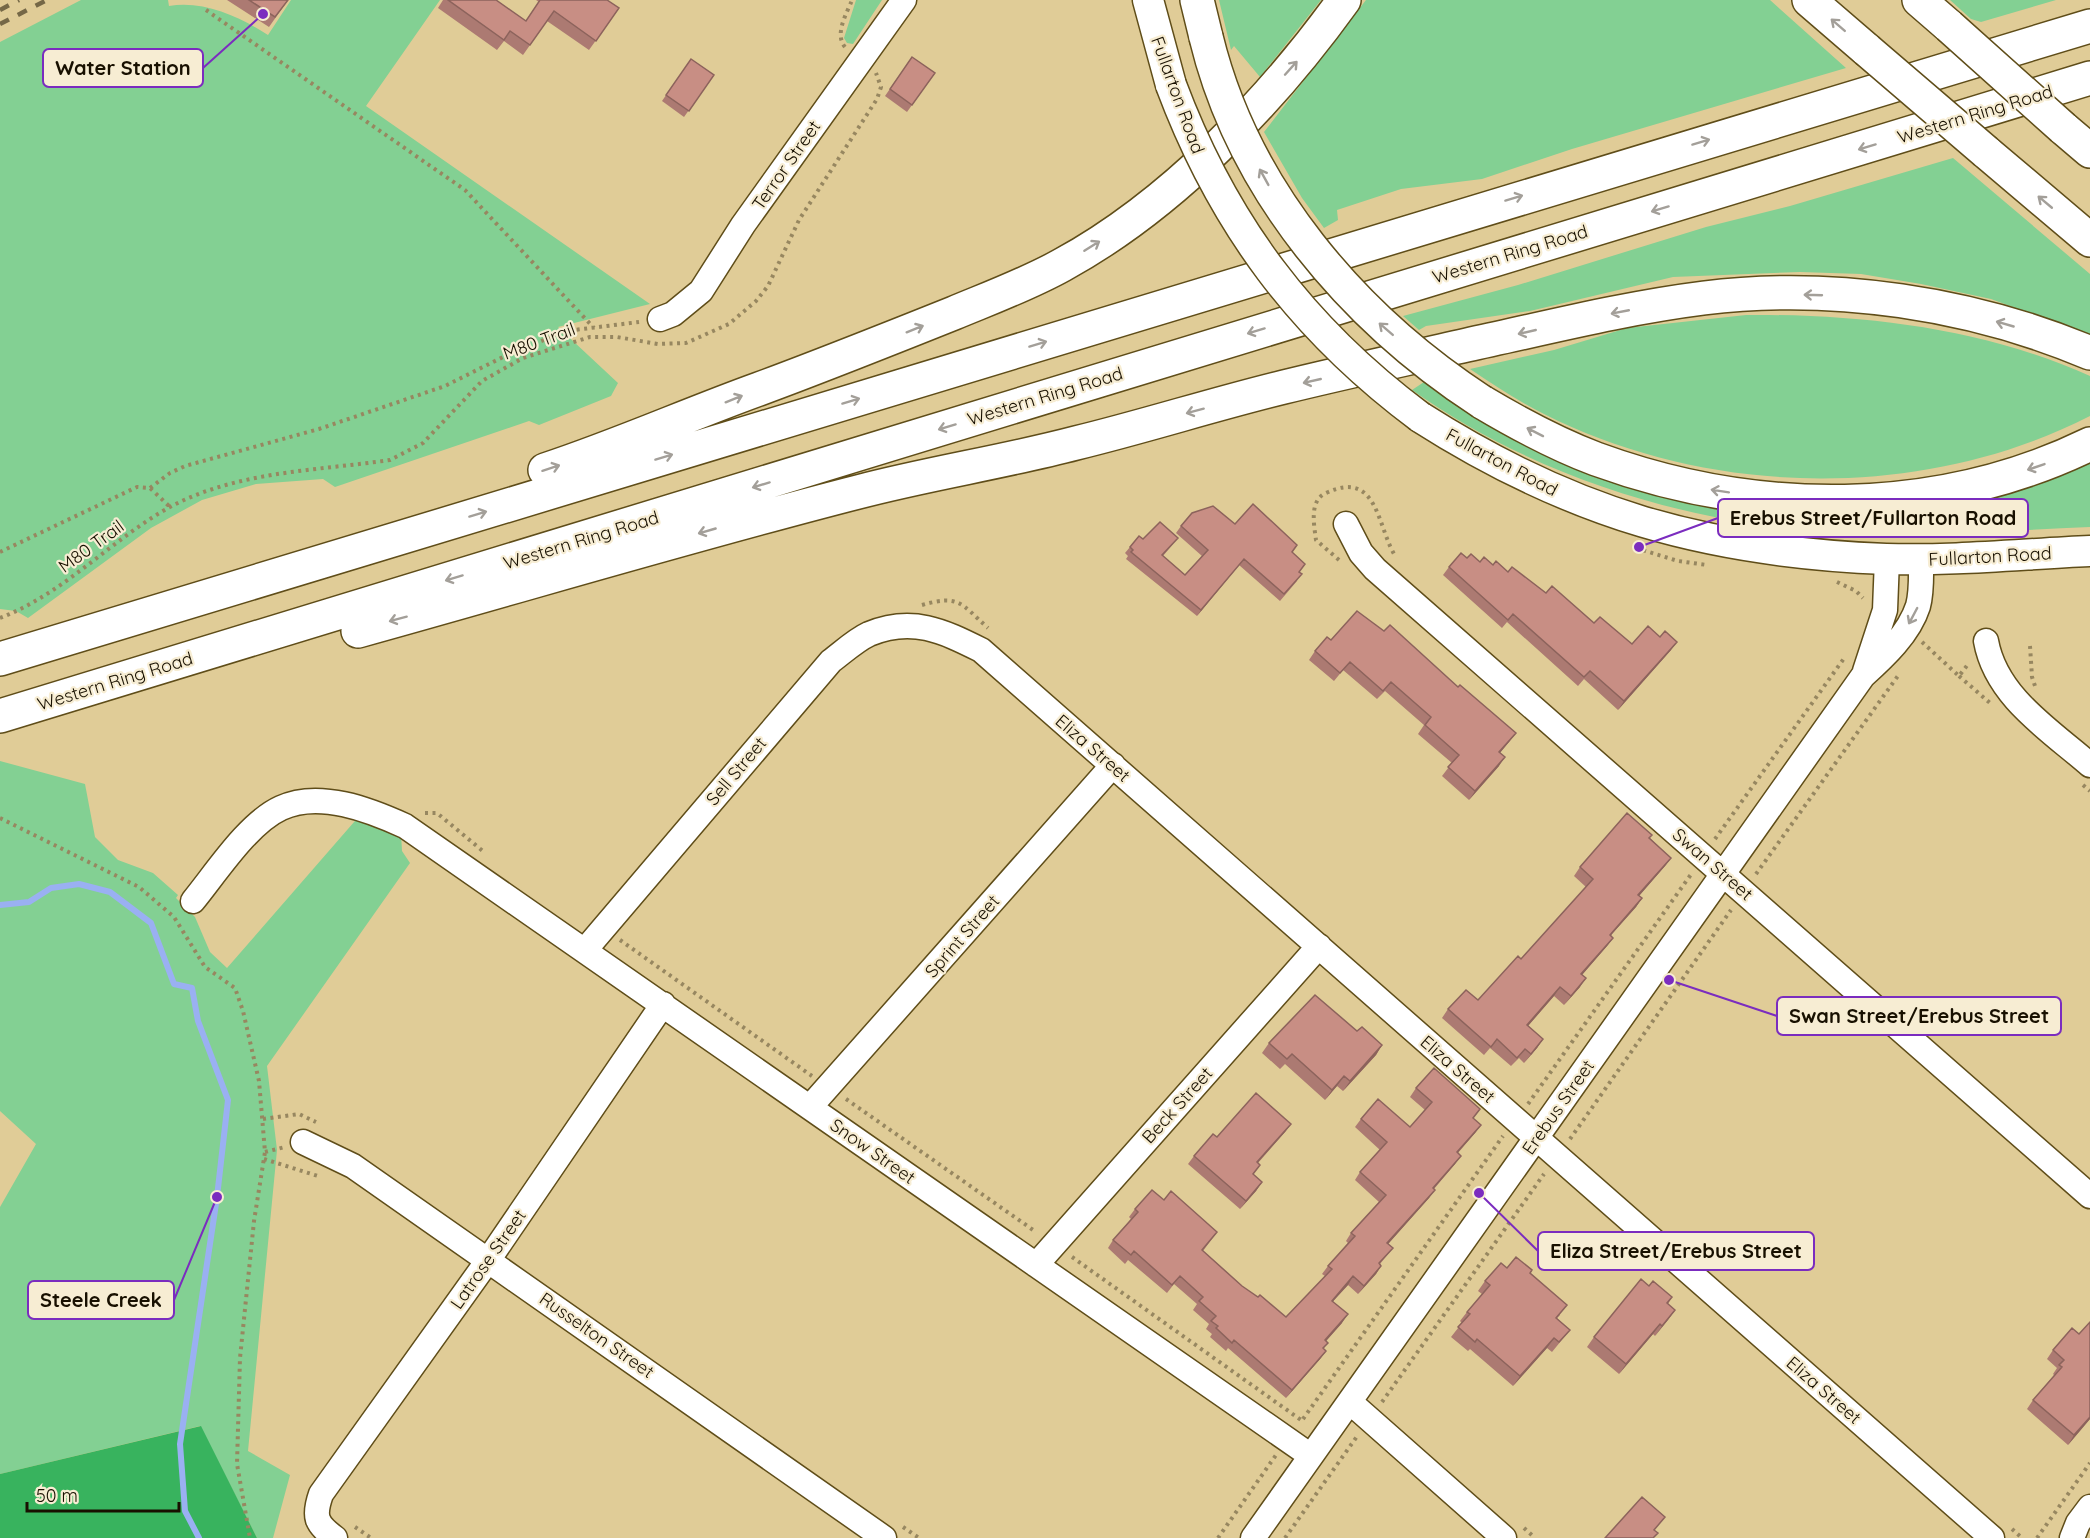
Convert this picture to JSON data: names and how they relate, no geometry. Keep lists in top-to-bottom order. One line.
{"streets":{"highway":["Western Ring Road"],"main road":["Fullarton Road"],"street":["Terror Street","Eliza Street","Sell Street","Swan Street","Sprint Street","Beck Street","Erebus Street","Snow Street","Latrose Street","Russelton Street"],"path":["M80 Trail"]},"crossings":[["Fullarton Road","Erebus Street"],["Terror Street","M80 Trail"],["Eliza Street","Sell Street"],["Eliza Street","Sprint Street"],["Eliza Street","Beck Street"],["Eliza Street","Erebus Street"],["Sell Street","Snow Street"],["Swan Street","Erebus Street"],["Sprint Street","Snow Street"],["Beck Street","Snow Street"],["Erebus Street","Snow Street"],["Snow Street","Latrose Street"],["Latrose Street","Russelton Street"]],"places":["Water Station","Erebus Street/Fullarton Road","Swan Street/Erebus Street","Eliza Street/Erebus Street","Steele Creek"],"scale_bar":"50 m"}
